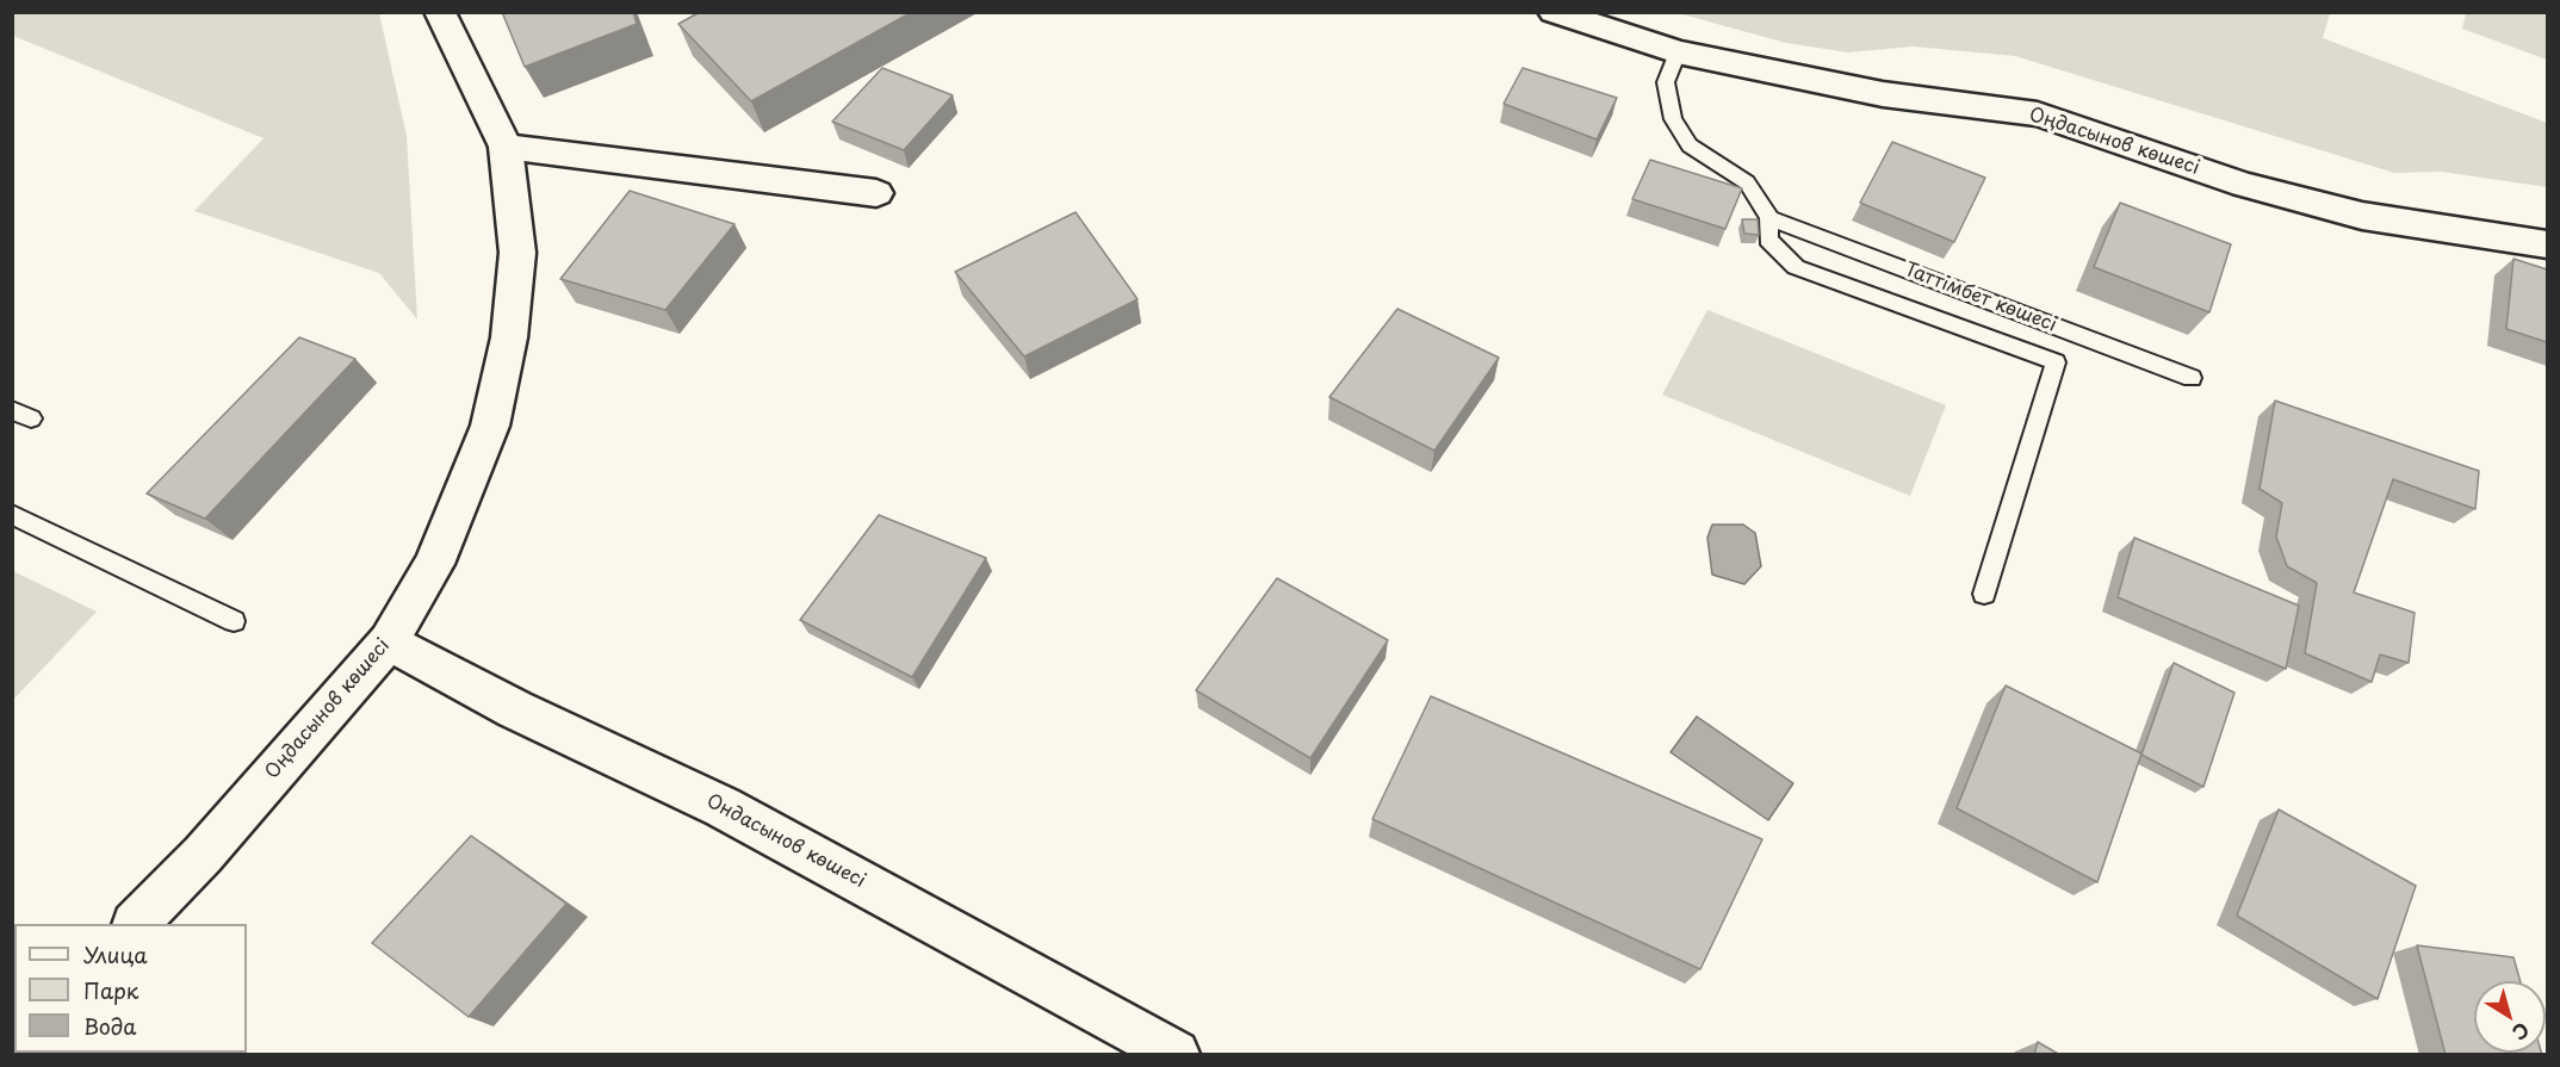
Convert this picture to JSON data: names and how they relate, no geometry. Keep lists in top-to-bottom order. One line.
{"streets":{"street":["Оңдасынов көшесі","Ондасынов көшесі"],"lane":["Таттімбет көшесі"]},"crossings":[["Оңдасынов көшесі","Ондасынов көшесі"]],"legend":["Улица","Парк","Вода"],"north":"bottom right"}
